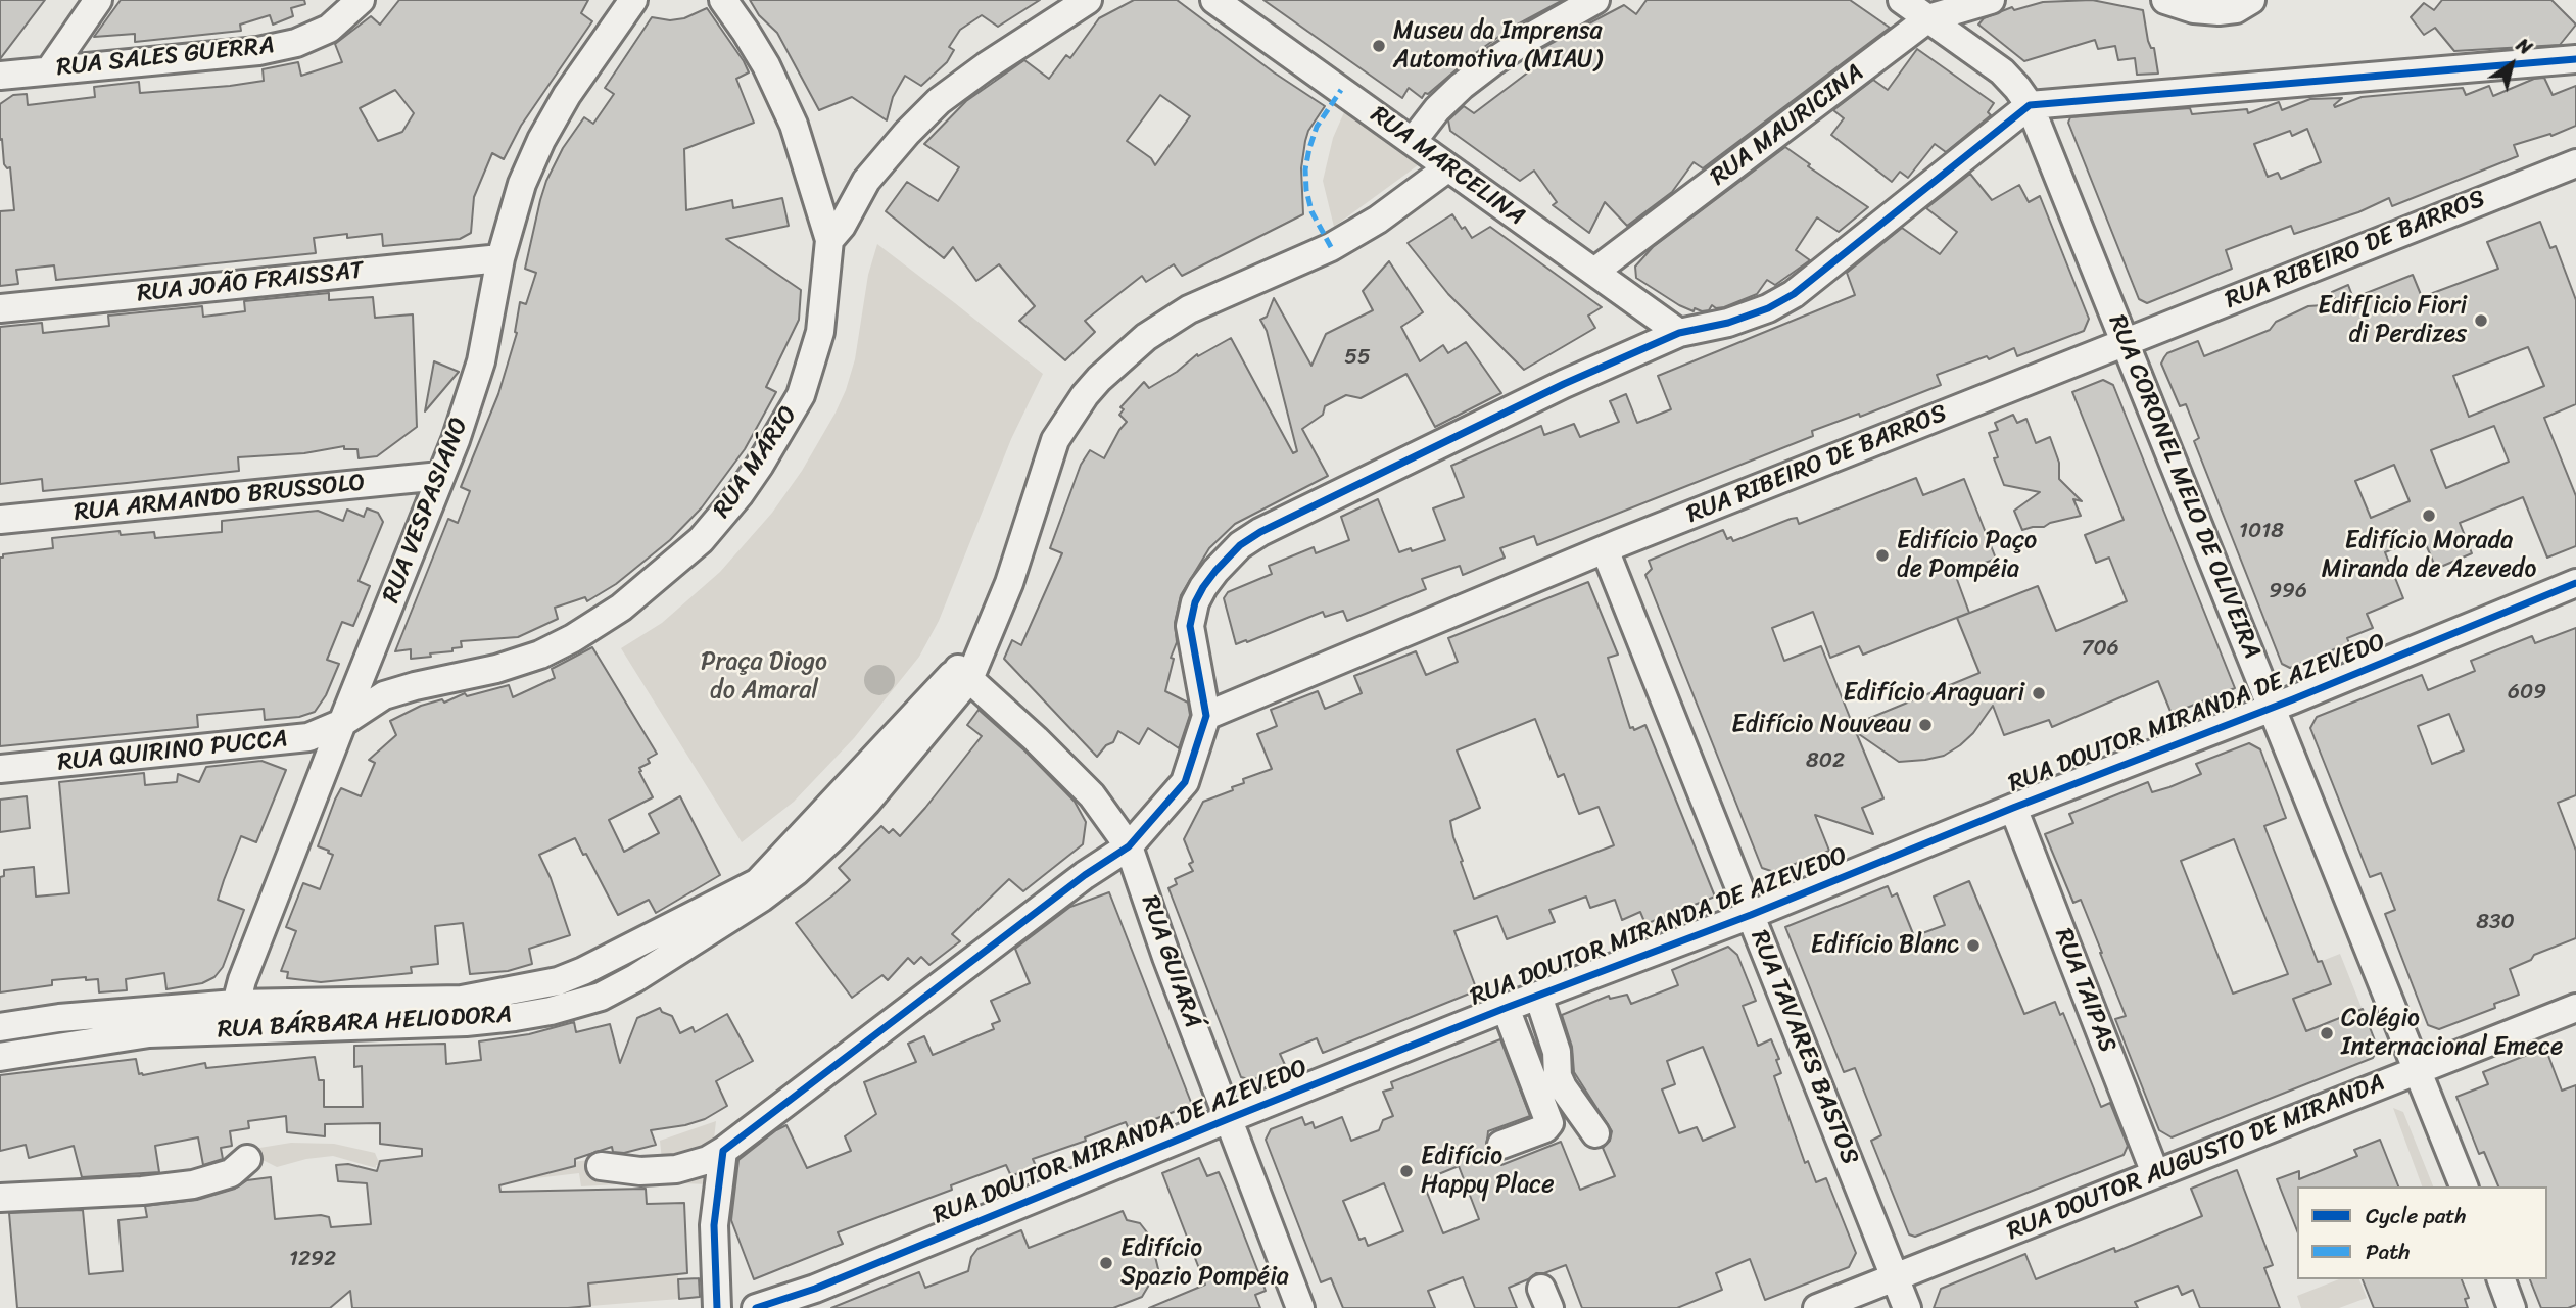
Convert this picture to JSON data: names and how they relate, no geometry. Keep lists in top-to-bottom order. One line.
{"streets":{"street":["RUA SALES GUERRA","RUA MAURICINA","RUA MARCELINA","RUA RIBEIRO DE BARROS","RUA JOÃO FRAISSAT","RUA MÁRIO","RUA CORONEL MELO DE OLIVEIRA","RUA ARMANDO BRUSSOLO","RUA VESPASIANO","RUA DOUTOR MIRANDA DE AZEVEDO","RUA QUIRINO PUCCA","RUA GUIARÁ","RUA TAIPAS","RUA BÁRBARA HELIODORA","RUA TAVARES BASTOS","RUA DOUTOR AUGUSTO DE MIRANDA"]},"crossings":[["RUA MAURICINA","RUA MARCELINA"],["RUA MAURICINA","RUA CORONEL MELO DE OLIVEIRA"],["RUA MARCELINA","RUA BÁRBARA HELIODORA"],["RUA RIBEIRO DE BARROS","RUA CORONEL MELO DE OLIVEIRA"],["RUA RIBEIRO DE BARROS","RUA TAVARES BASTOS"],["RUA JOÃO FRAISSAT","RUA VESPASIANO"],["RUA MÁRIO","RUA VESPASIANO"],["RUA MÁRIO","RUA QUIRINO PUCCA"],["RUA CORONEL MELO DE OLIVEIRA","RUA DOUTOR MIRANDA DE AZEVEDO"],["RUA CORONEL MELO DE OLIVEIRA","RUA DOUTOR AUGUSTO DE MIRANDA"],["RUA ARMANDO BRUSSOLO","RUA VESPASIANO"],["RUA VESPASIANO","RUA QUIRINO PUCCA"],["RUA VESPASIANO","RUA BÁRBARA HELIODORA"],["RUA DOUTOR MIRANDA DE AZEVEDO","RUA GUIARÁ"],["RUA DOUTOR MIRANDA DE AZEVEDO","RUA TAIPAS"],["RUA DOUTOR MIRANDA DE AZEVEDO","RUA TAVARES BASTOS"],["RUA GUIARÁ","RUA BÁRBARA HELIODORA"],["RUA TAIPAS","RUA DOUTOR AUGUSTO DE MIRANDA"],["RUA TAVARES BASTOS","RUA DOUTOR AUGUSTO DE MIRANDA"]],"parks":["Praça Diogo do Amaral"],"places":["Museu da Imprensa Automotiva (MIAU)","Edif[icio Fiori di Perdizes","Edifício Morada Miranda de Azevedo","Edifício Paço de Pompéia","Edifício Araguari","Edifício Nouveau","Edifício Blanc","Colégio Internacional Emece","Edifício Happy Place","Edifício Spazio Pompéia"],"house_numbers":["55","1018","996","706","609","802","830","1292"],"legend":["Cycle path","Path"],"north":"top right"}
